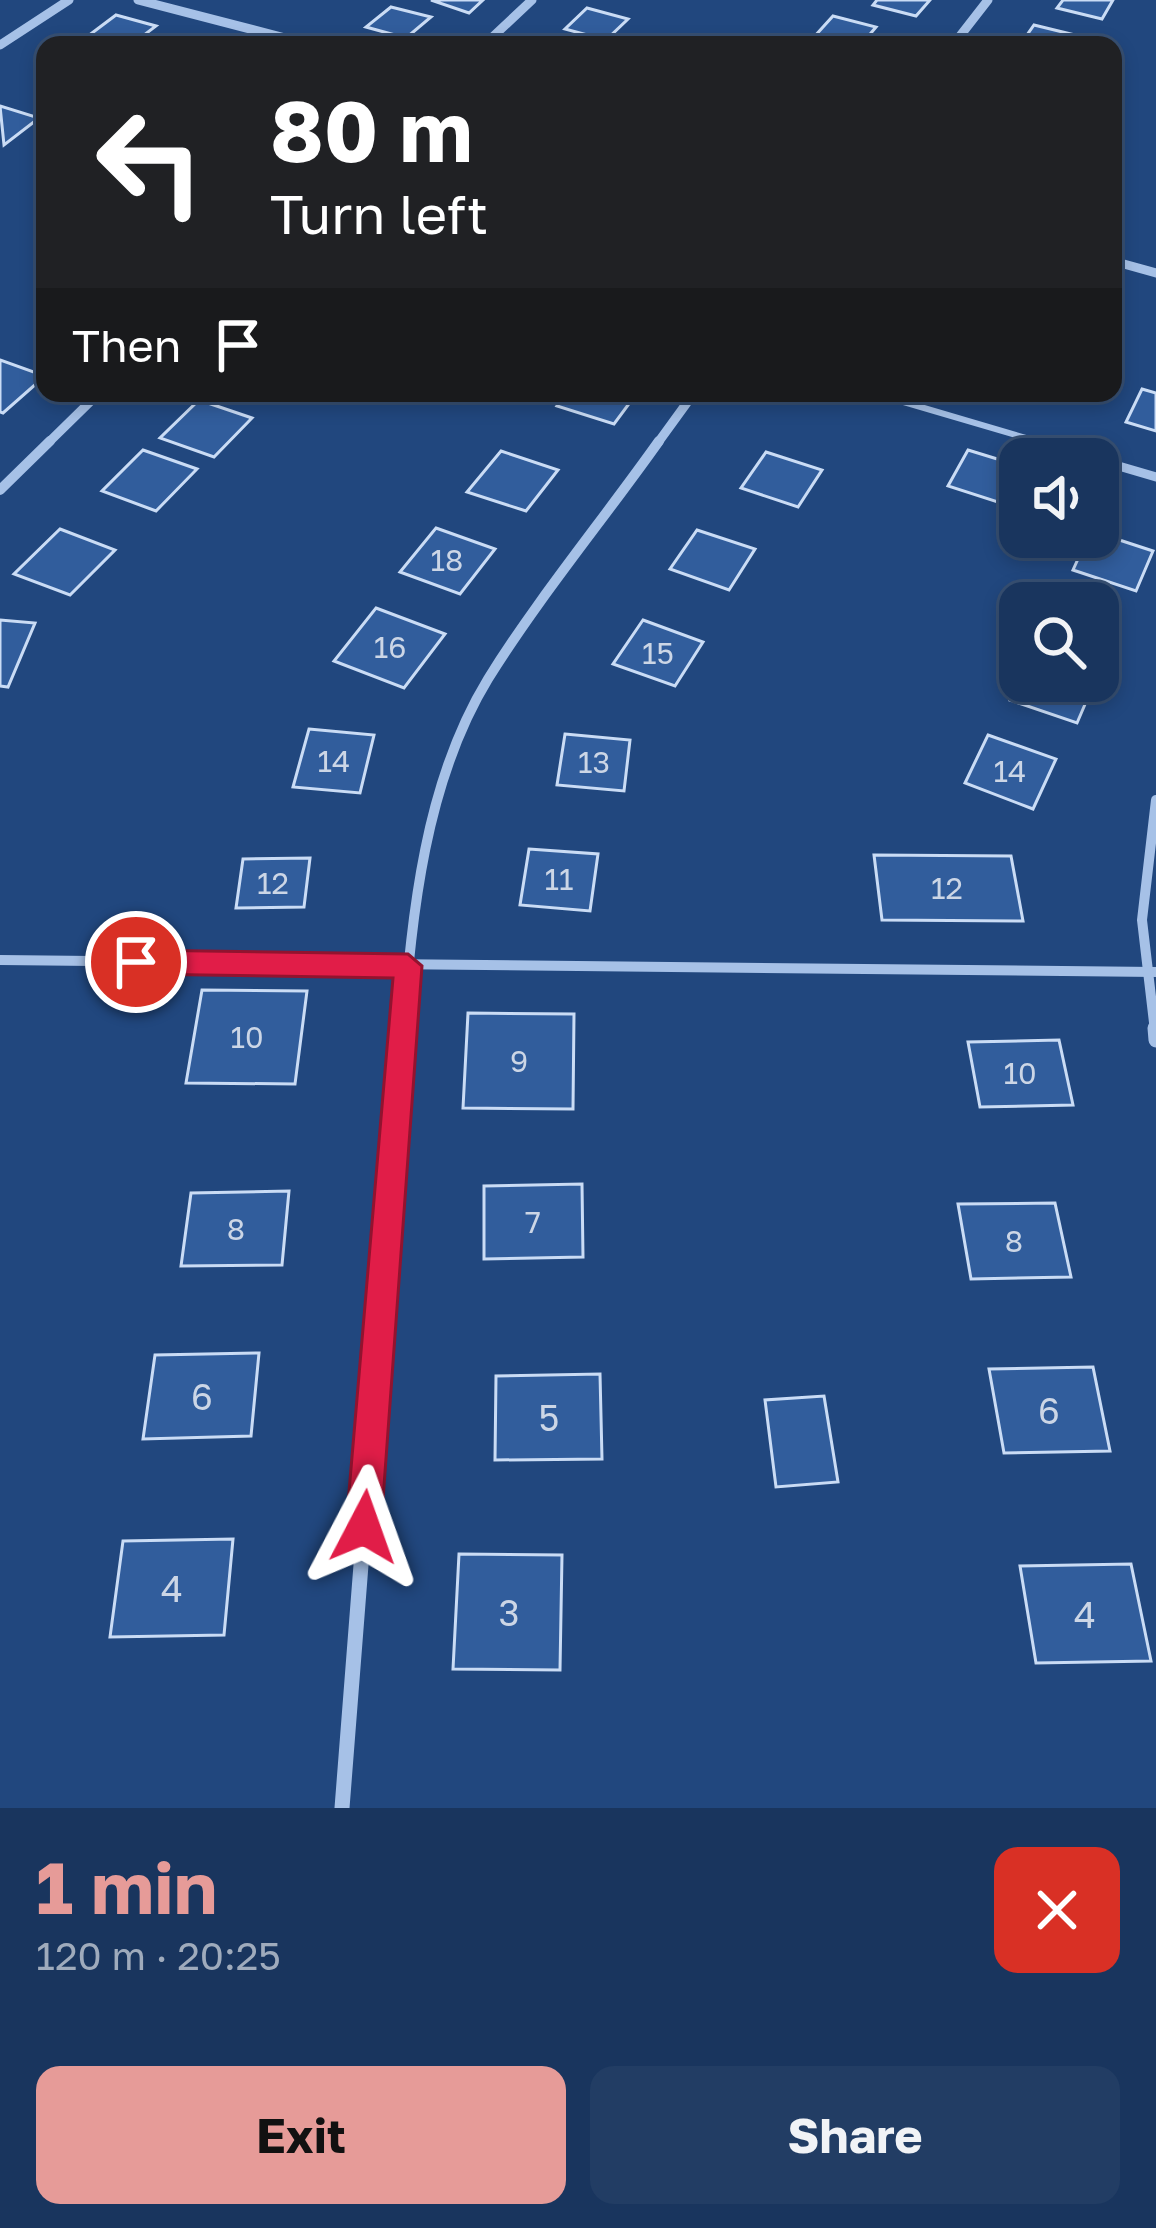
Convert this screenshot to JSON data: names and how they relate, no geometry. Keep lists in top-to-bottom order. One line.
{"house_numbers":["18","16","15","14","13","14","11","12","12","10","9","10","7","8","8","6","6","5","4","3","4"],"page":{"turn":["80 m","Turn left"],"then":"Then","heading":["1 min","120 m · 20:25"],"buttons":["Exit","Share"]}}
